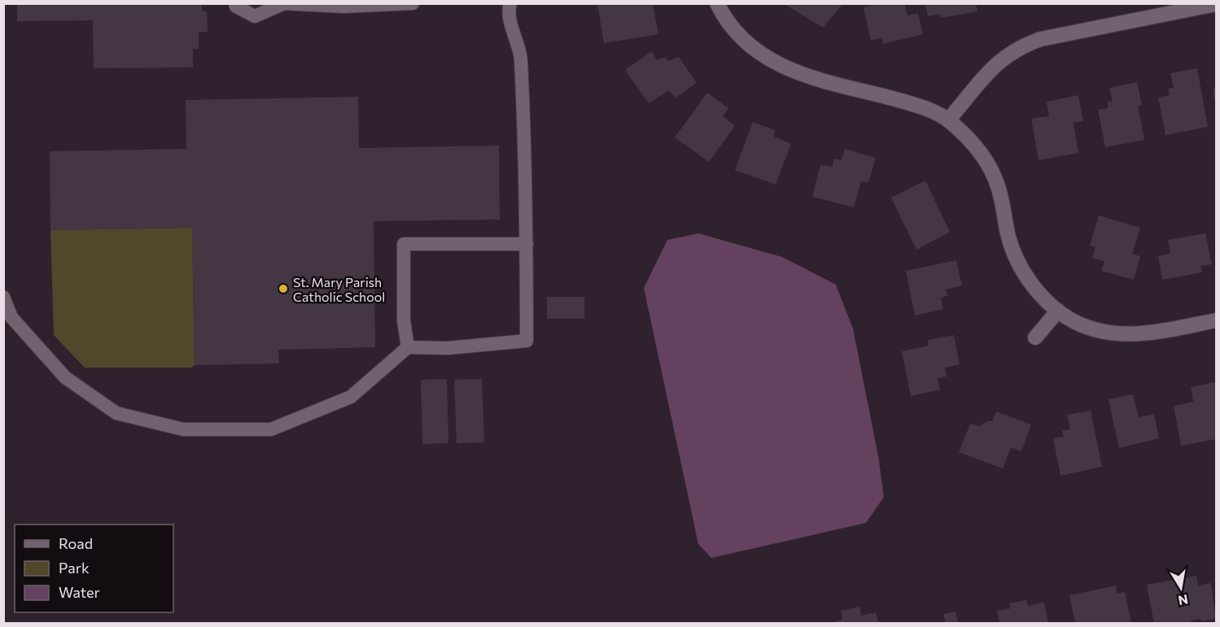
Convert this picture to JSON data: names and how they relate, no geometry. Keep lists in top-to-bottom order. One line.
{"places":["St. Mary Parish Catholic School"],"legend":["Road","Park","Water"],"north":"bottom"}
